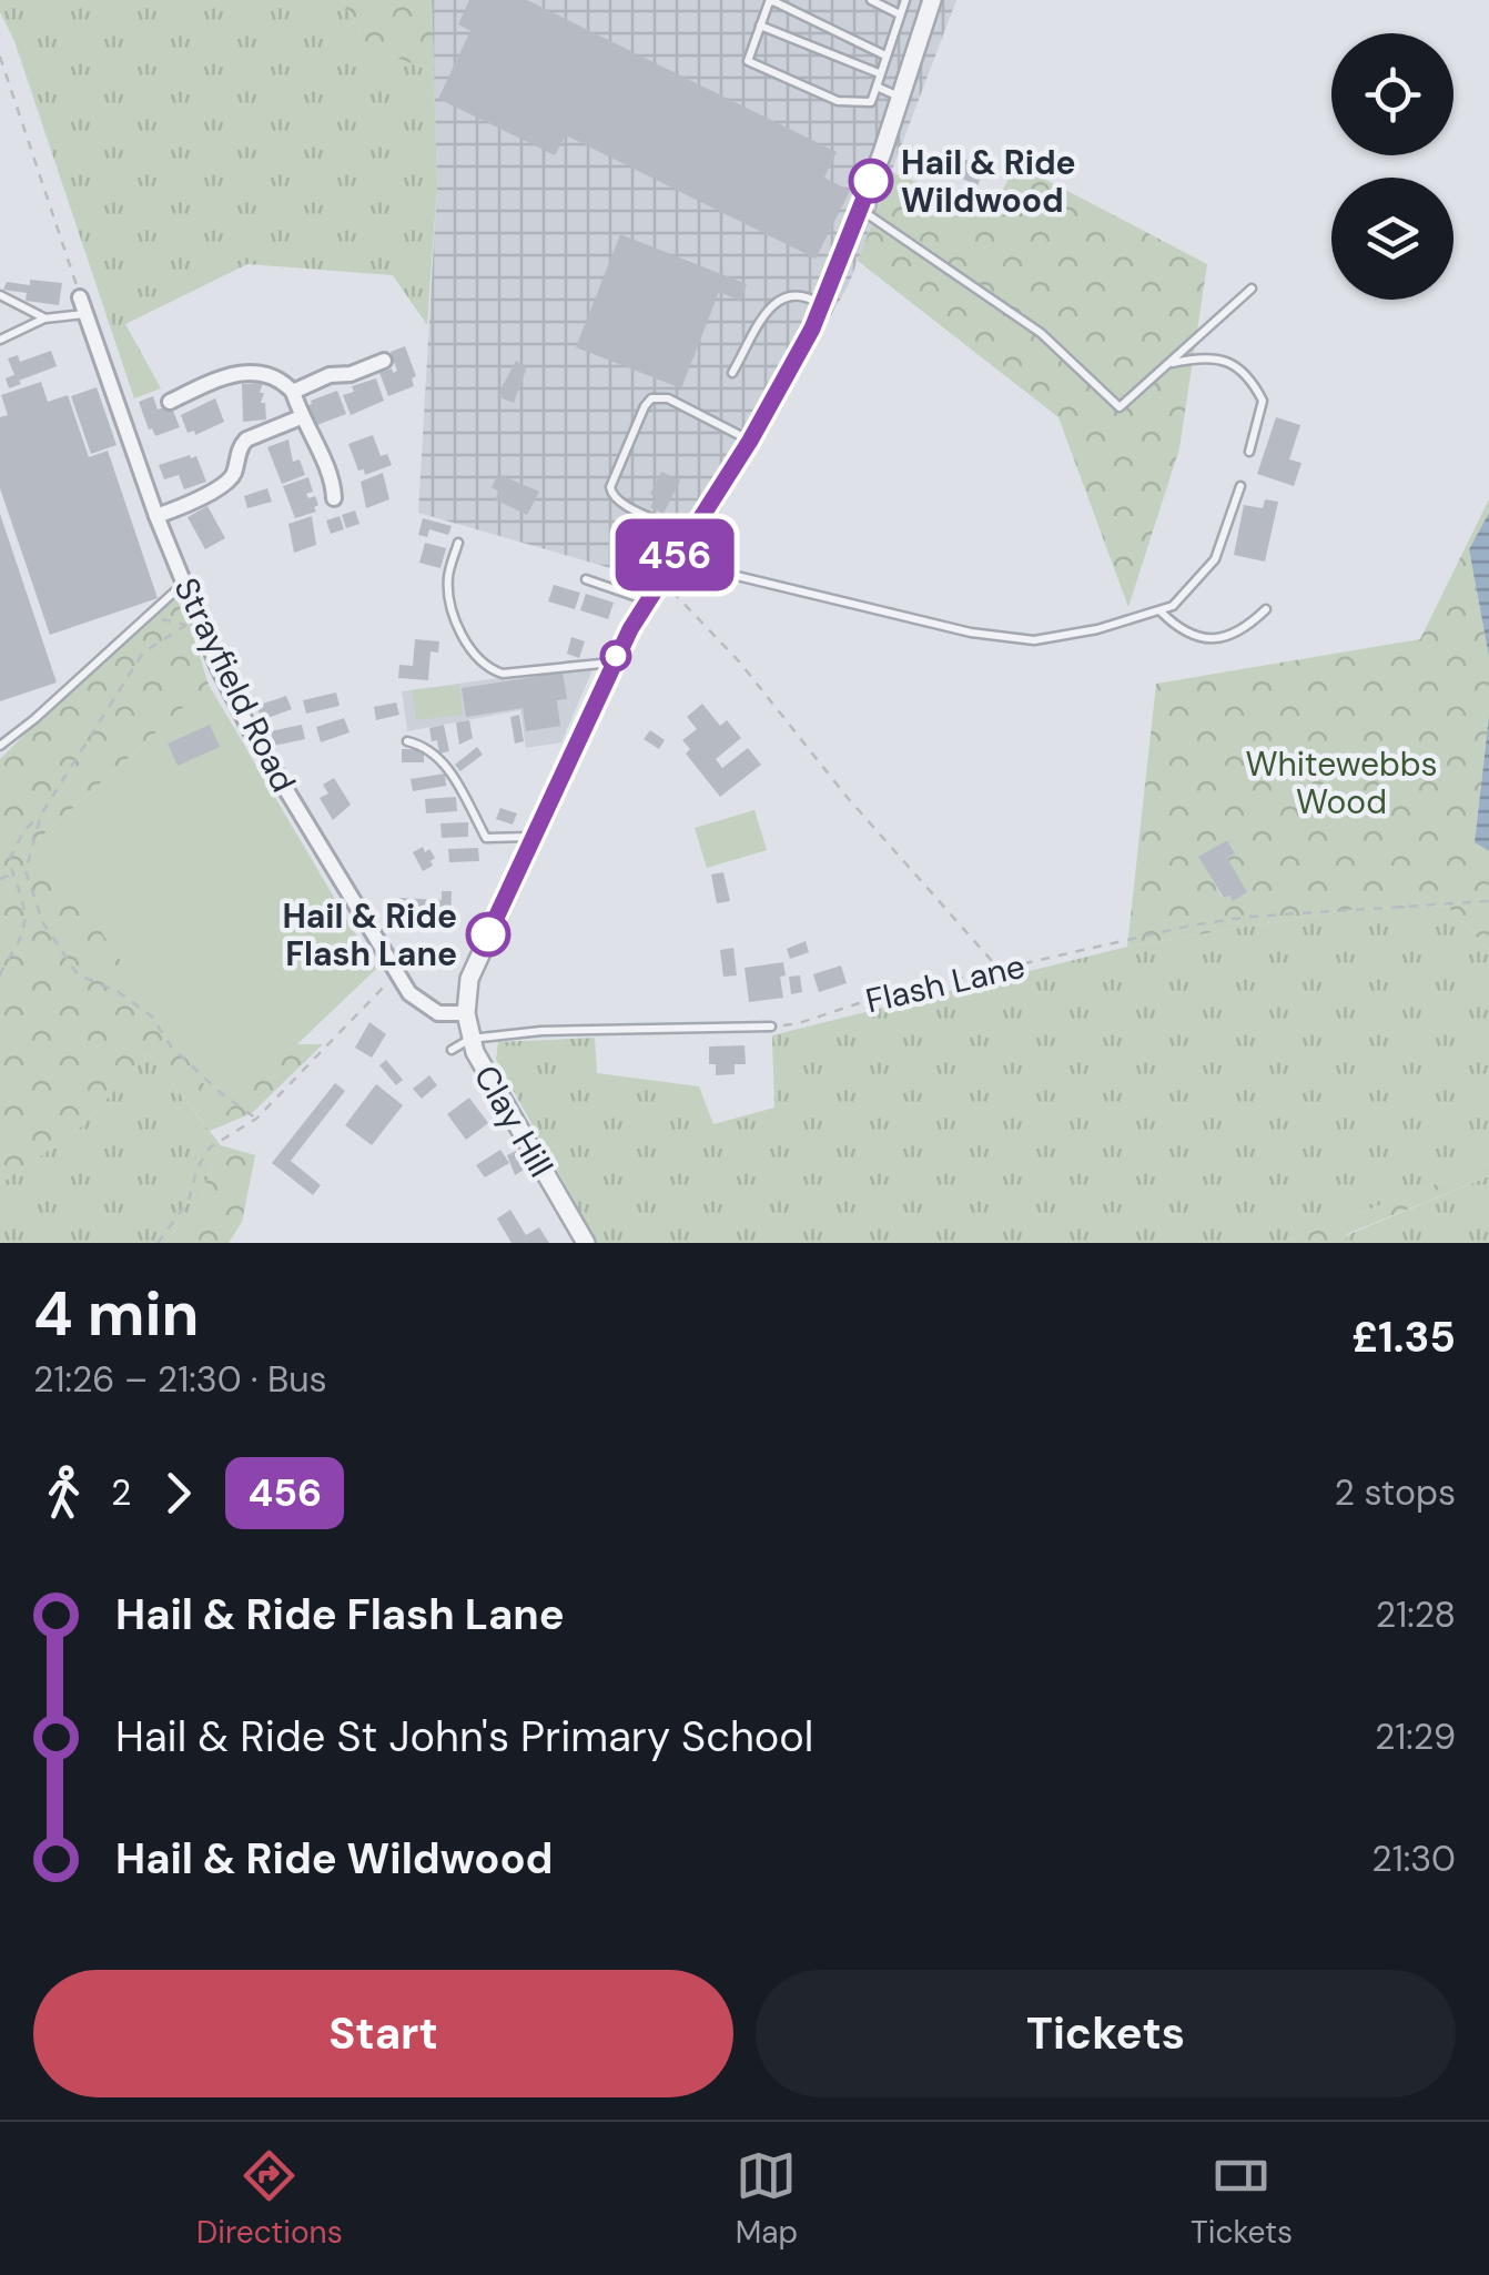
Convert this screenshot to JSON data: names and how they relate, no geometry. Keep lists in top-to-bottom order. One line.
{"streets":{"street":["Strayfield Road","Clay Hill"],"path":["Flash Lane"]},"crossings":[["Strayfield Road","Clay Hill"]],"parks":["Whitewebbs Wood"],"places":["Hail & Ride Wildwood","Hail & Ride Flash Lane"],"lines":["bus line 456"],"page":{"on_map":"456","heading":["4 min","21:26 – 21:30 · Bus","£1.35"],"legs":["2","456","2 stops"],"list":[{"name":"Hail & Ride Flash Lane","value":"21:28"},{"name":"Hail & Ride St John's Primary School","value":"21:29"},{"name":"Hail & Ride Wildwood","value":"21:30"}],"buttons":["Start","Tickets"],"tabs":["Directions","Map","Tickets"]}}
